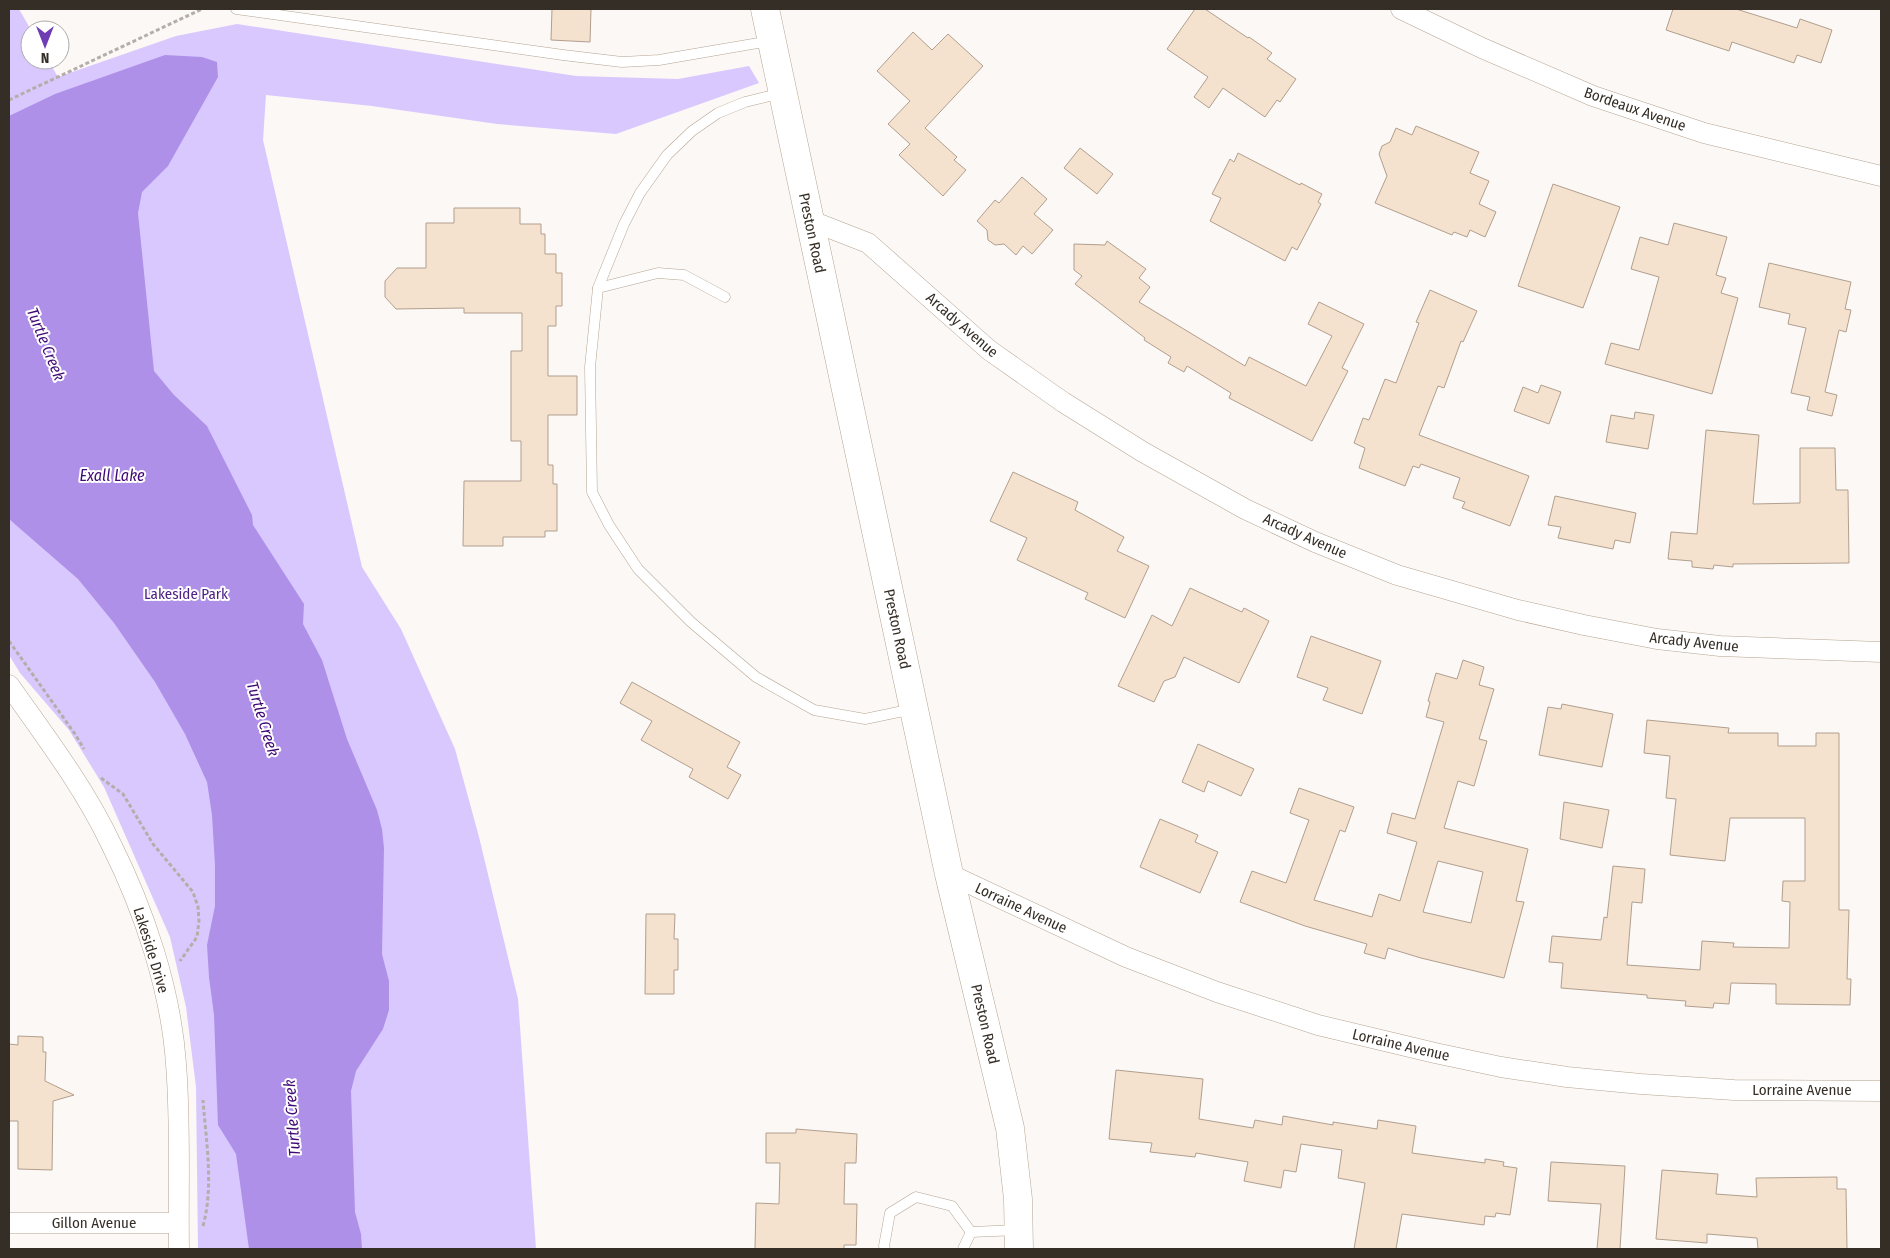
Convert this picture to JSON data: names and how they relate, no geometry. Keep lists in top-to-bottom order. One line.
{"streets":{"main road":["Preston Road"],"street":["Bordeaux Avenue","Arcady Avenue","Lorraine Avenue","Lakeside Drive","Gillon Avenue"]},"crossings":[["Preston Road","Arcady Avenue"],["Preston Road","Lorraine Avenue"],["Lakeside Drive","Gillon Avenue"]],"water":["Turtle Creek","Exall Lake"],"parks":["Lakeside Park"],"north":"bottom"}
